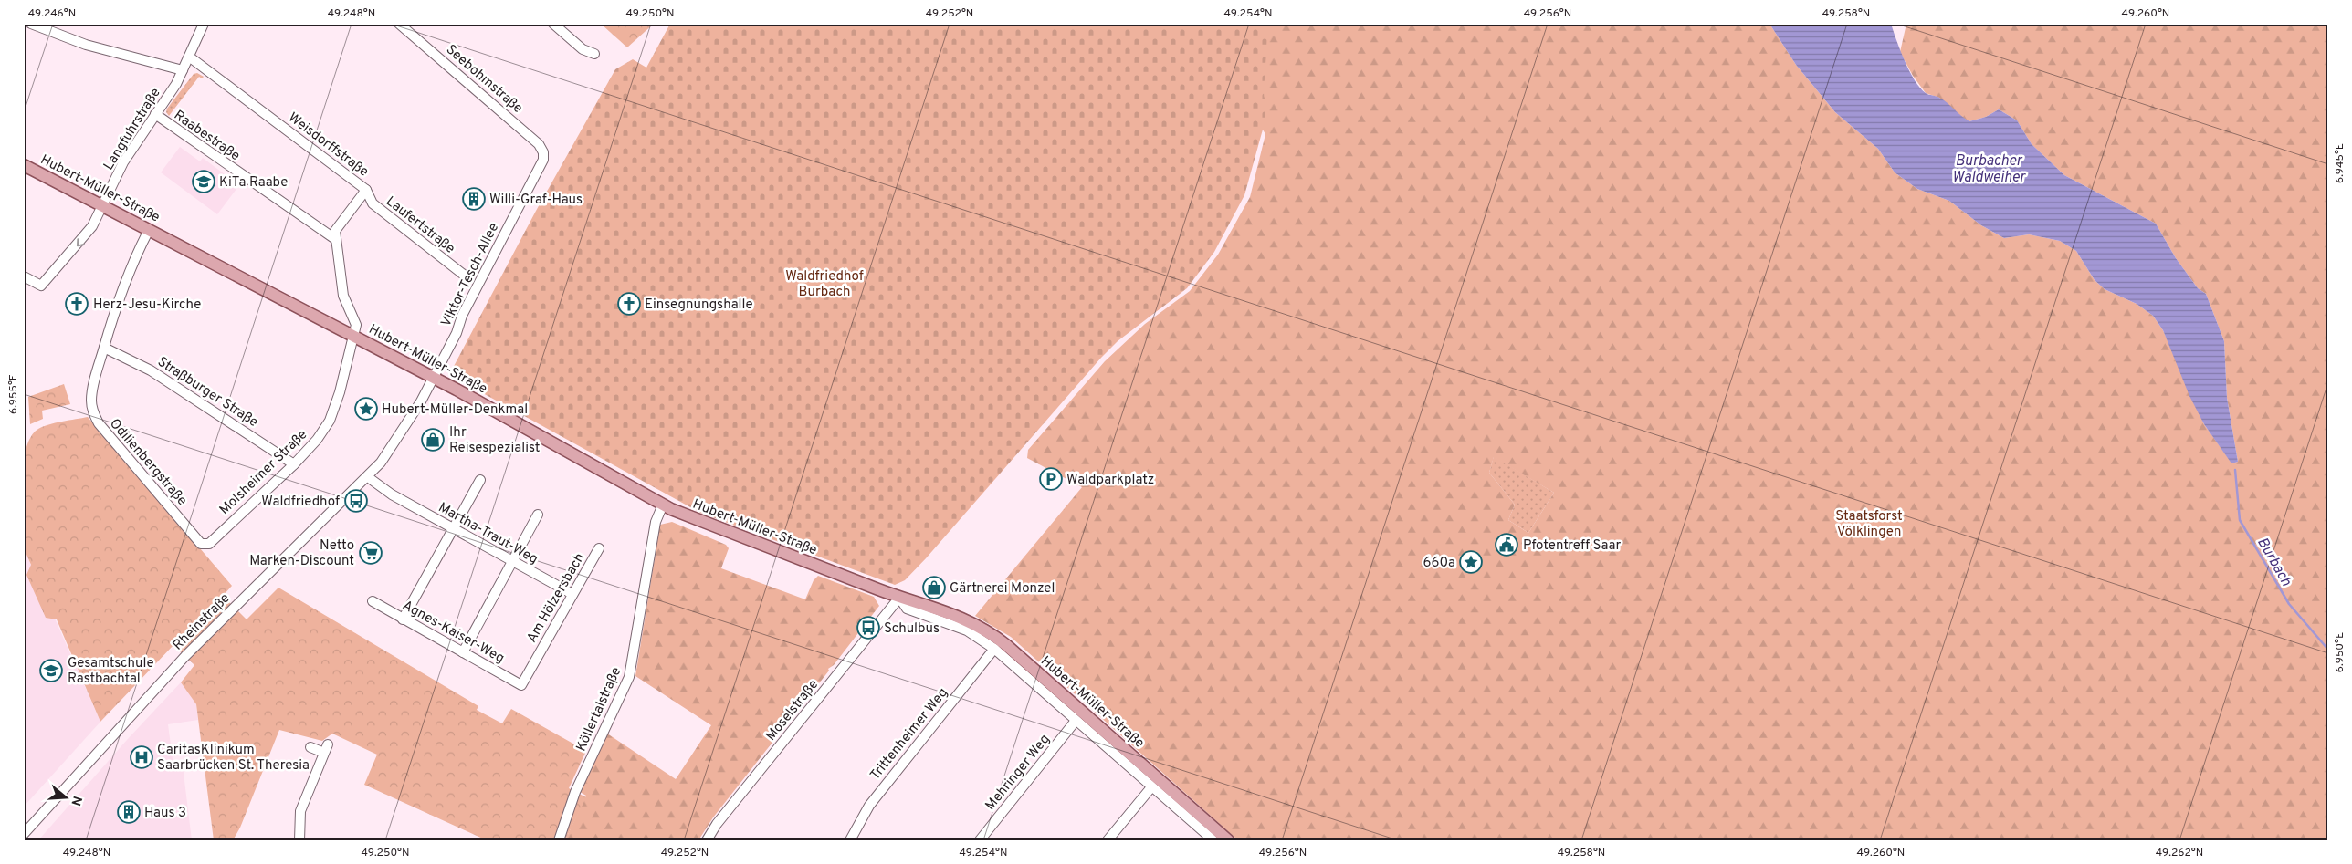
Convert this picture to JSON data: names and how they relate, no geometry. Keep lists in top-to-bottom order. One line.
{"streets":{"main road":["Hubert-Müller-Straße"],"street":["Seebohmstraße","Langfuhrstraße","Raabestraße","Weisdorffstraße","Laufertstraße","Viktor-Tesch-Allee","Straßburger Straße","Odilienbergstraße","Molsheimer Straße","Martha-Traut-Weg","Am Hölzersbach","Rheinstraße","Agnes-Kaiser-Weg","Köllertalstraße","Moselstraße","Trittenheimer Weg","Mehringer Weg"]},"crossings":[["Seebohmstraße","Viktor-Tesch-Allee"],["Langfuhrstraße","Raabestraße"],["Langfuhrstraße","Weisdorffstraße"],["Langfuhrstraße","Hubert-Müller-Straße"],["Raabestraße","Weisdorffstraße"],["Weisdorffstraße","Laufertstraße"],["Hubert-Müller-Straße","Viktor-Tesch-Allee"],["Hubert-Müller-Straße","Odilienbergstraße"],["Hubert-Müller-Straße","Molsheimer Straße"],["Hubert-Müller-Straße","Rheinstraße"],["Hubert-Müller-Straße","Köllertalstraße"],["Hubert-Müller-Straße","Moselstraße"],["Hubert-Müller-Straße","Trittenheimer Weg"],["Hubert-Müller-Straße","Mehringer Weg"],["Viktor-Tesch-Allee","Rheinstraße"],["Straßburger Straße","Odilienbergstraße"],["Straßburger Straße","Molsheimer Straße"],["Odilienbergstraße","Molsheimer Straße"],["Martha-Traut-Weg","Am Hölzersbach"],["Martha-Traut-Weg","Rheinstraße"],["Am Hölzersbach","Agnes-Kaiser-Weg"]],"water":["Burbacher Waldweiher","Burbach"],"parks":["Waldfriedhof Burbach","Staatsforst Völklingen"],"places":{"school or university":["KiTa Raabe","Gesamtschule Rastbachtal"],"building":["Willi-Graf-Haus","Haus 3"],"church":["Herz-Jesu-Kirche","Einsegnungshalle"],"place":["Hubert-Müller-Denkmal","660a"],"shop":["Ihr Reisespezialist","Gärtnerei Monzel"],"parking":["Waldparkplatz"],"bus stop":["Waldfriedhof","Schulbus"],"public building":["Pfotentreff Saar"],"supermarket":["Netto Marken-Discount"],"hospital":["CaritasKlinikum Saarbrücken St. Theresia"]},"north":"right","coordinates":["49.246°N","49.248°N","49.250°N","49.252°N","49.254°N","49.256°N","49.258°N","49.260°N","6.945°E","6.955°E","6.950°E","49.262°N"]}
